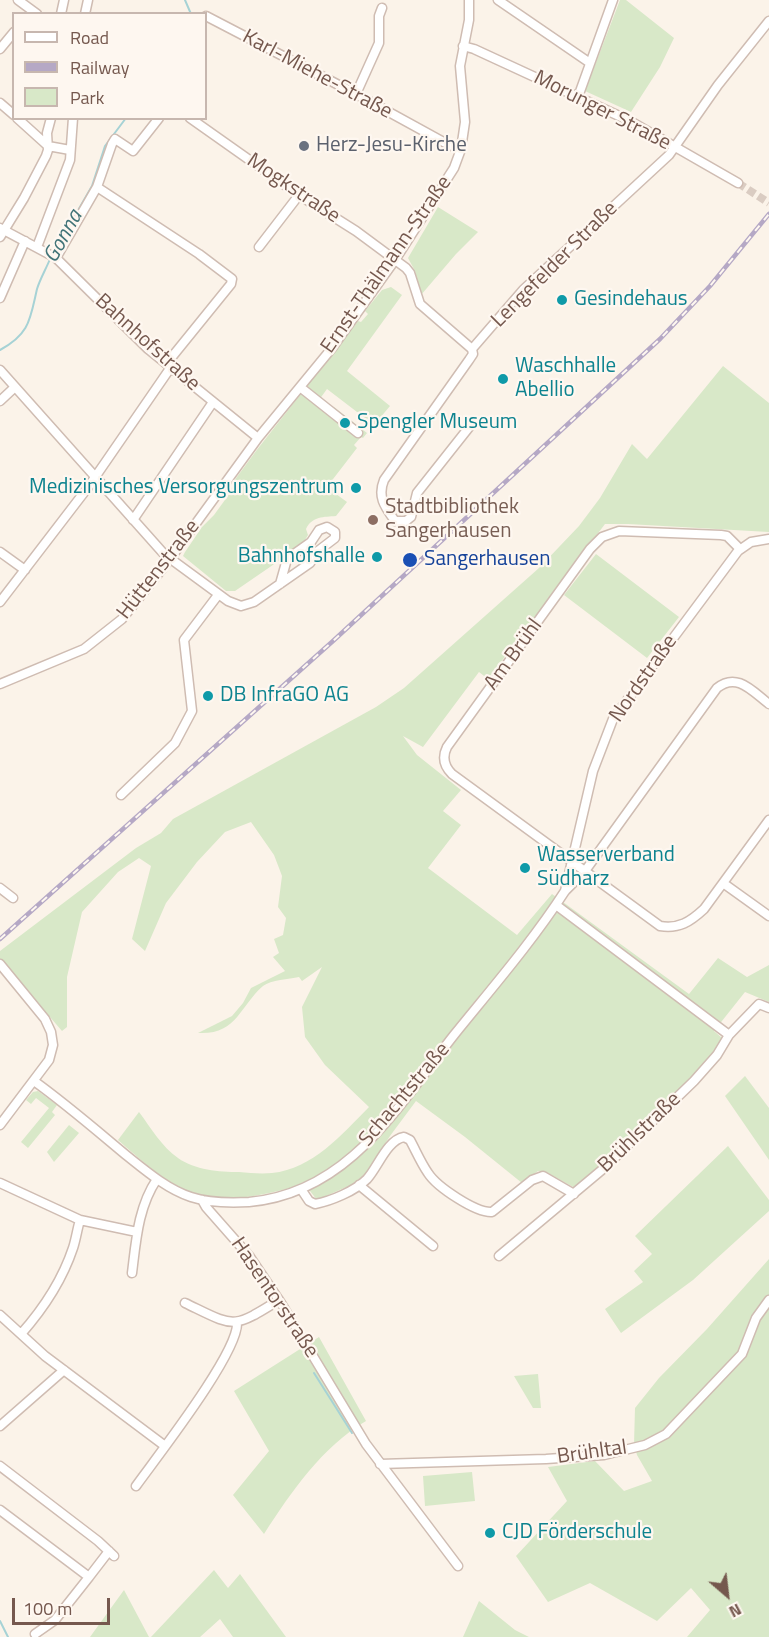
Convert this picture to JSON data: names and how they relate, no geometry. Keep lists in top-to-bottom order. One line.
{"streets":{"street":["Karl-Miehe-Straße","Morunger Straße","Mogkstraße","Ernst-Thälmann-Straße","Lengefelder Straße","Bahnhofstraße","Hüttenstraße","Am Brühl","Nordstraße","Schachtstraße","Brühlstraße","Hasentorstraße","Brühltal"]},"crossings":[["Karl-Miehe-Straße","Ernst-Thälmann-Straße"],["Morunger Straße","Ernst-Thälmann-Straße"],["Morunger Straße","Lengefelder Straße"],["Mogkstraße","Ernst-Thälmann-Straße"],["Mogkstraße","Lengefelder Straße"],["Ernst-Thälmann-Straße","Bahnhofstraße"],["Ernst-Thälmann-Straße","Hüttenstraße"],["Bahnhofstraße","Hüttenstraße"],["Am Brühl","Nordstraße"],["Nordstraße","Schachtstraße"],["Schachtstraße","Hasentorstraße"],["Hasentorstraße","Brühltal"]],"water":["Gonna"],"places":["Herz-Jesu-Kirche","Gesindehaus","Waschhalle Abellio","Spengler Museum","Medizinisches Versorgungszentrum","Stadtbibliothek Sangerhausen","Bahnhofshalle","Sangerhausen","DB InfraGO AG","Wasserverband Südharz","CJD Förderschule"],"legend":["Road","Railway","Park"],"scale_bar":"100 m","north":"bottom right"}
